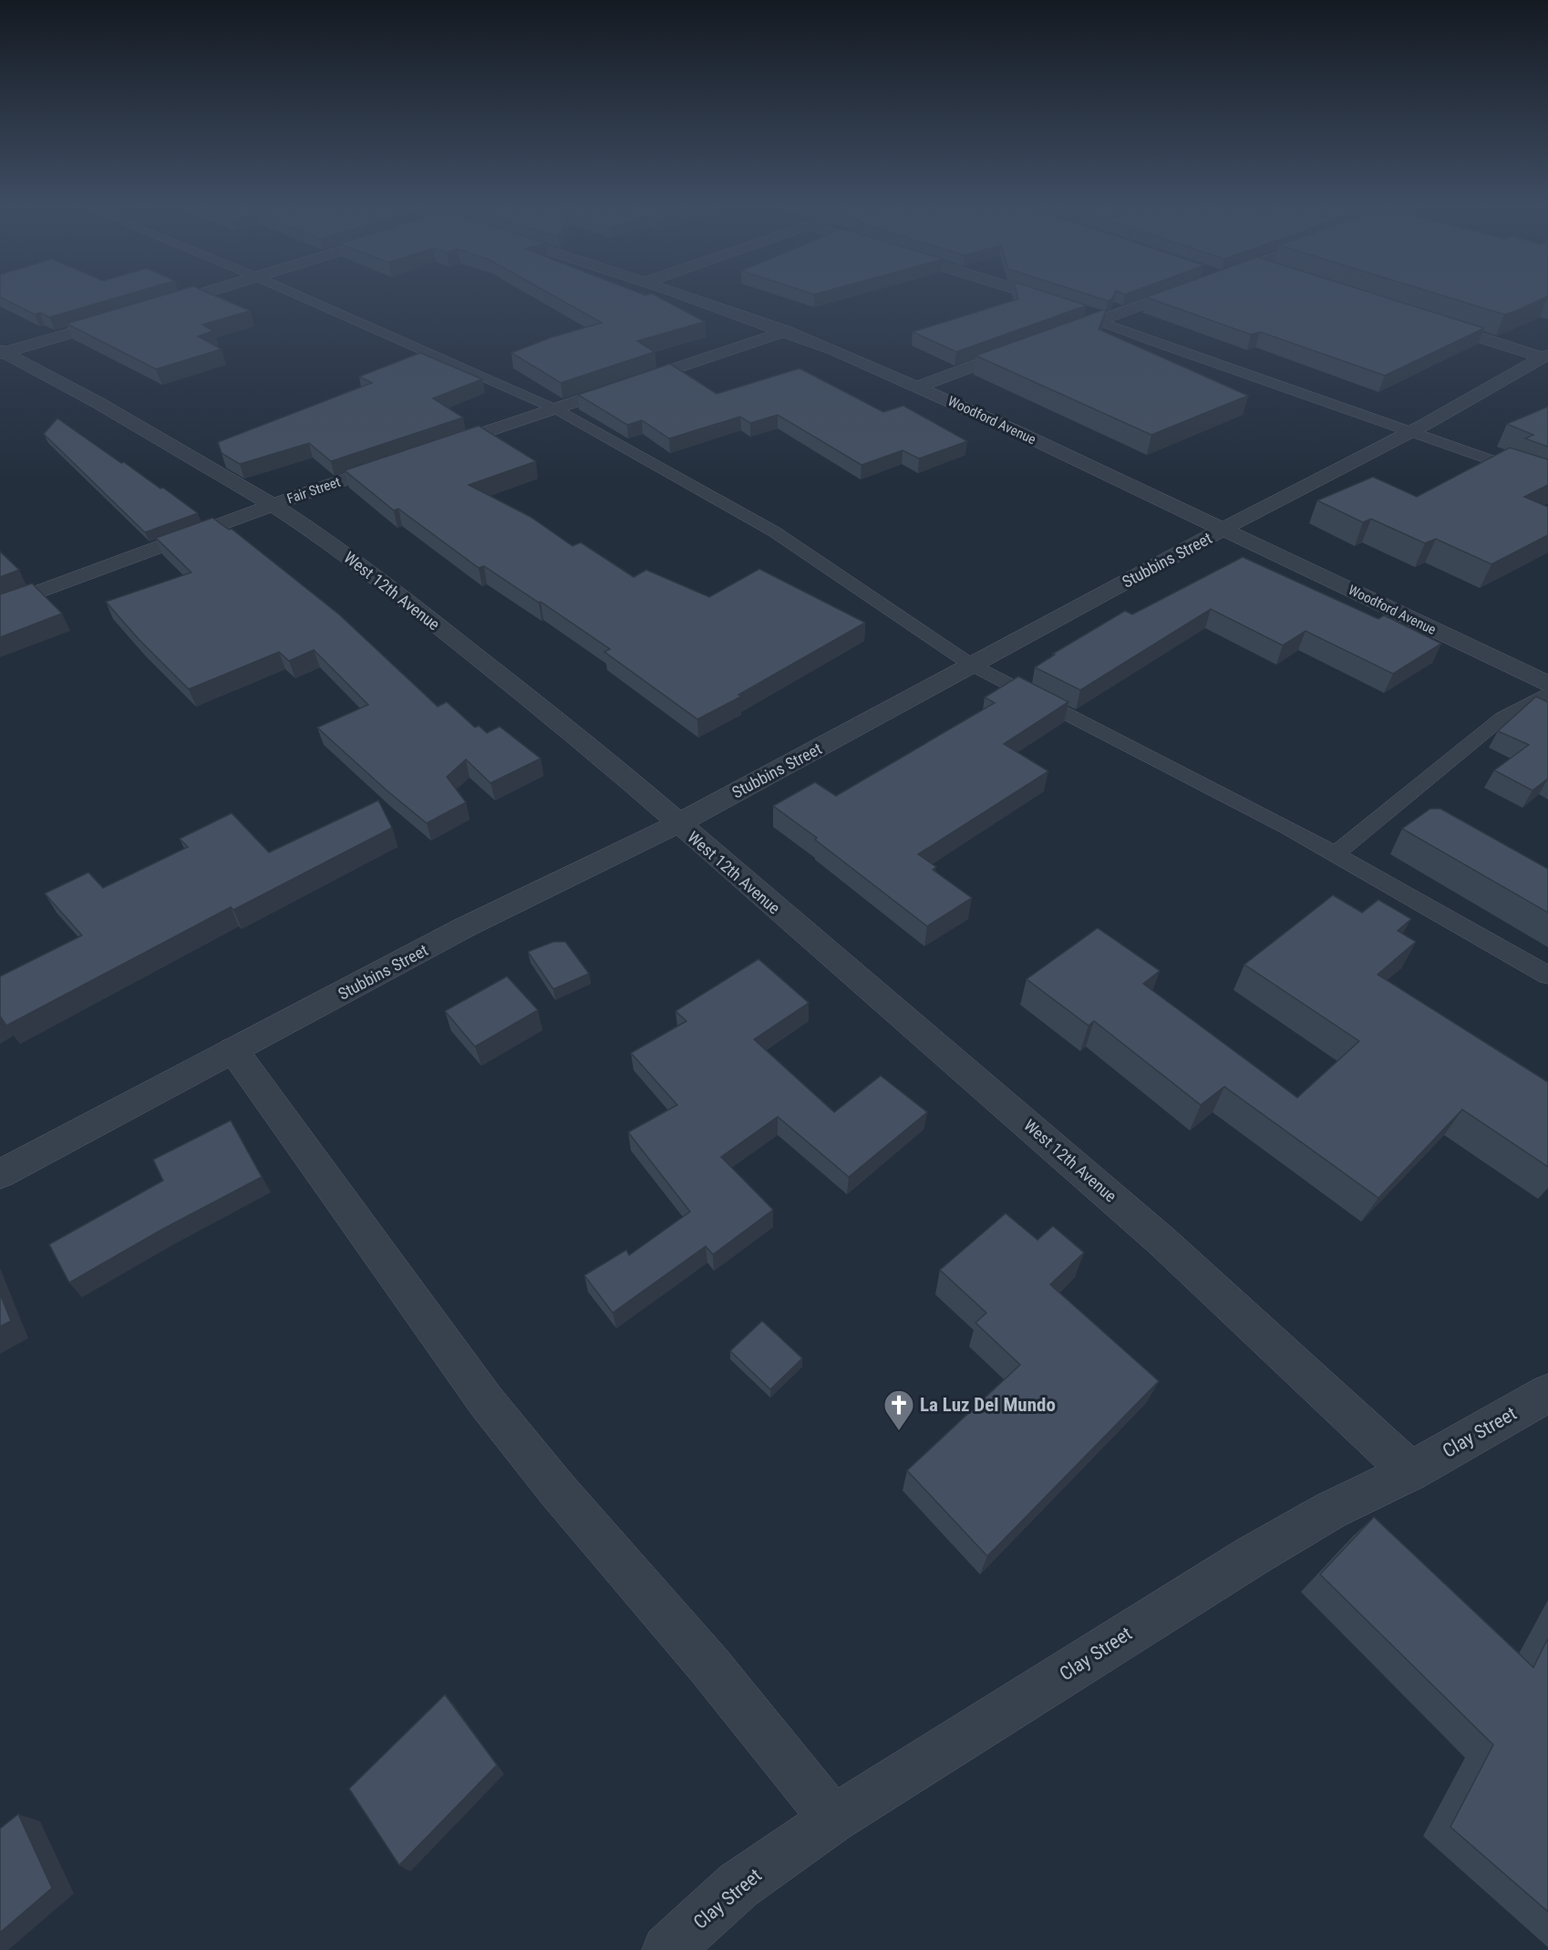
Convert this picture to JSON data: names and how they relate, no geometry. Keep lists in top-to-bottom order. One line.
{"streets":{"street":["Woodford Avenue","Fair Street","Stubbins Street","West 12th Avenue","Clay Street"]},"crossings":[["Woodford Avenue","Stubbins Street"],["Fair Street","West 12th Avenue"],["Stubbins Street","West 12th Avenue"],["West 12th Avenue","Clay Street"]],"places":{"church":["La Luz Del Mundo"]}}
